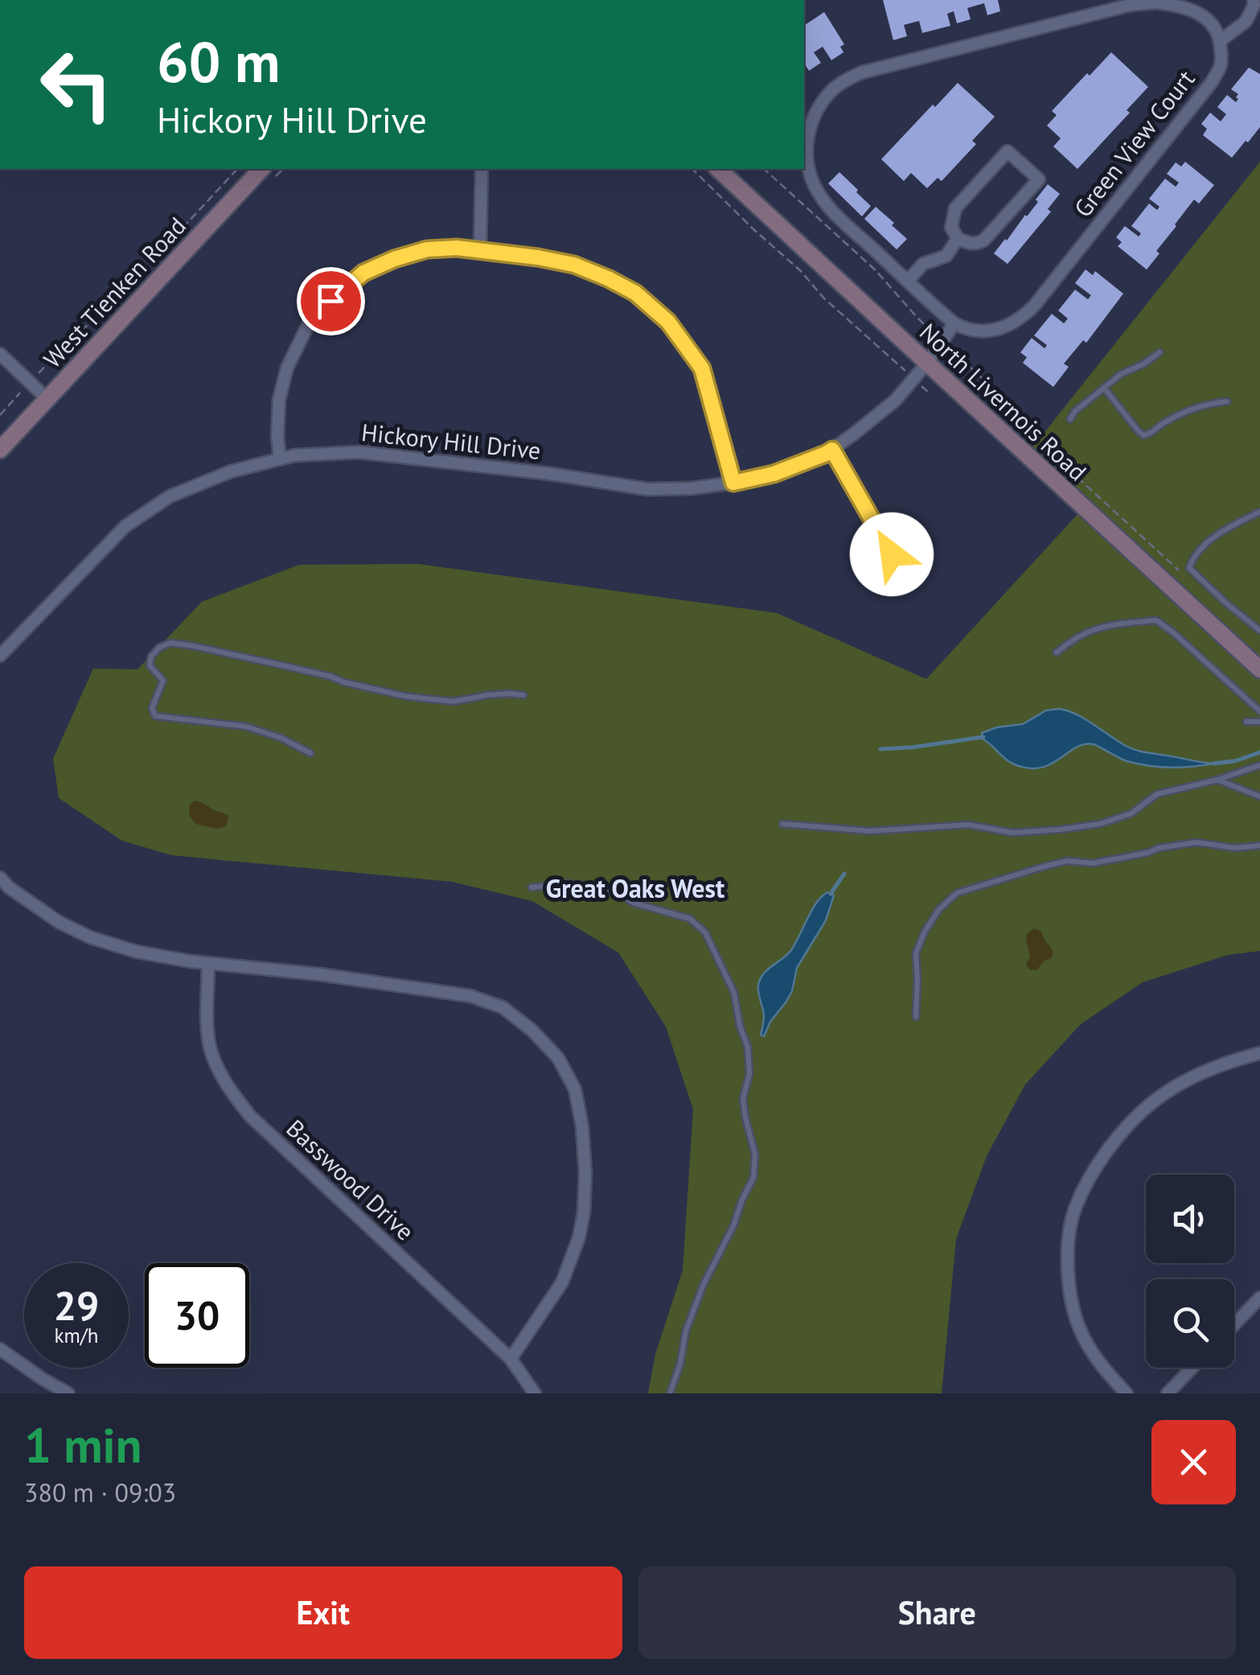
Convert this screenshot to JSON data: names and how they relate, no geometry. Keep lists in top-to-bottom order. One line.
{"streets":{"main road":["West Tienken Road","North Livernois Road"],"street":["Green View Court","Hickory Hill Drive","Basswood Drive"]},"crossings":[["North Livernois Road","Hickory Hill Drive"]],"districts":["Great Oaks West"],"page":{"turn":["60 m","Hickory Hill Drive"],"speed":"29 km/h","limit":"30","heading":["1 min","380 m · 09:03"],"buttons":["Exit","Share"]}}
